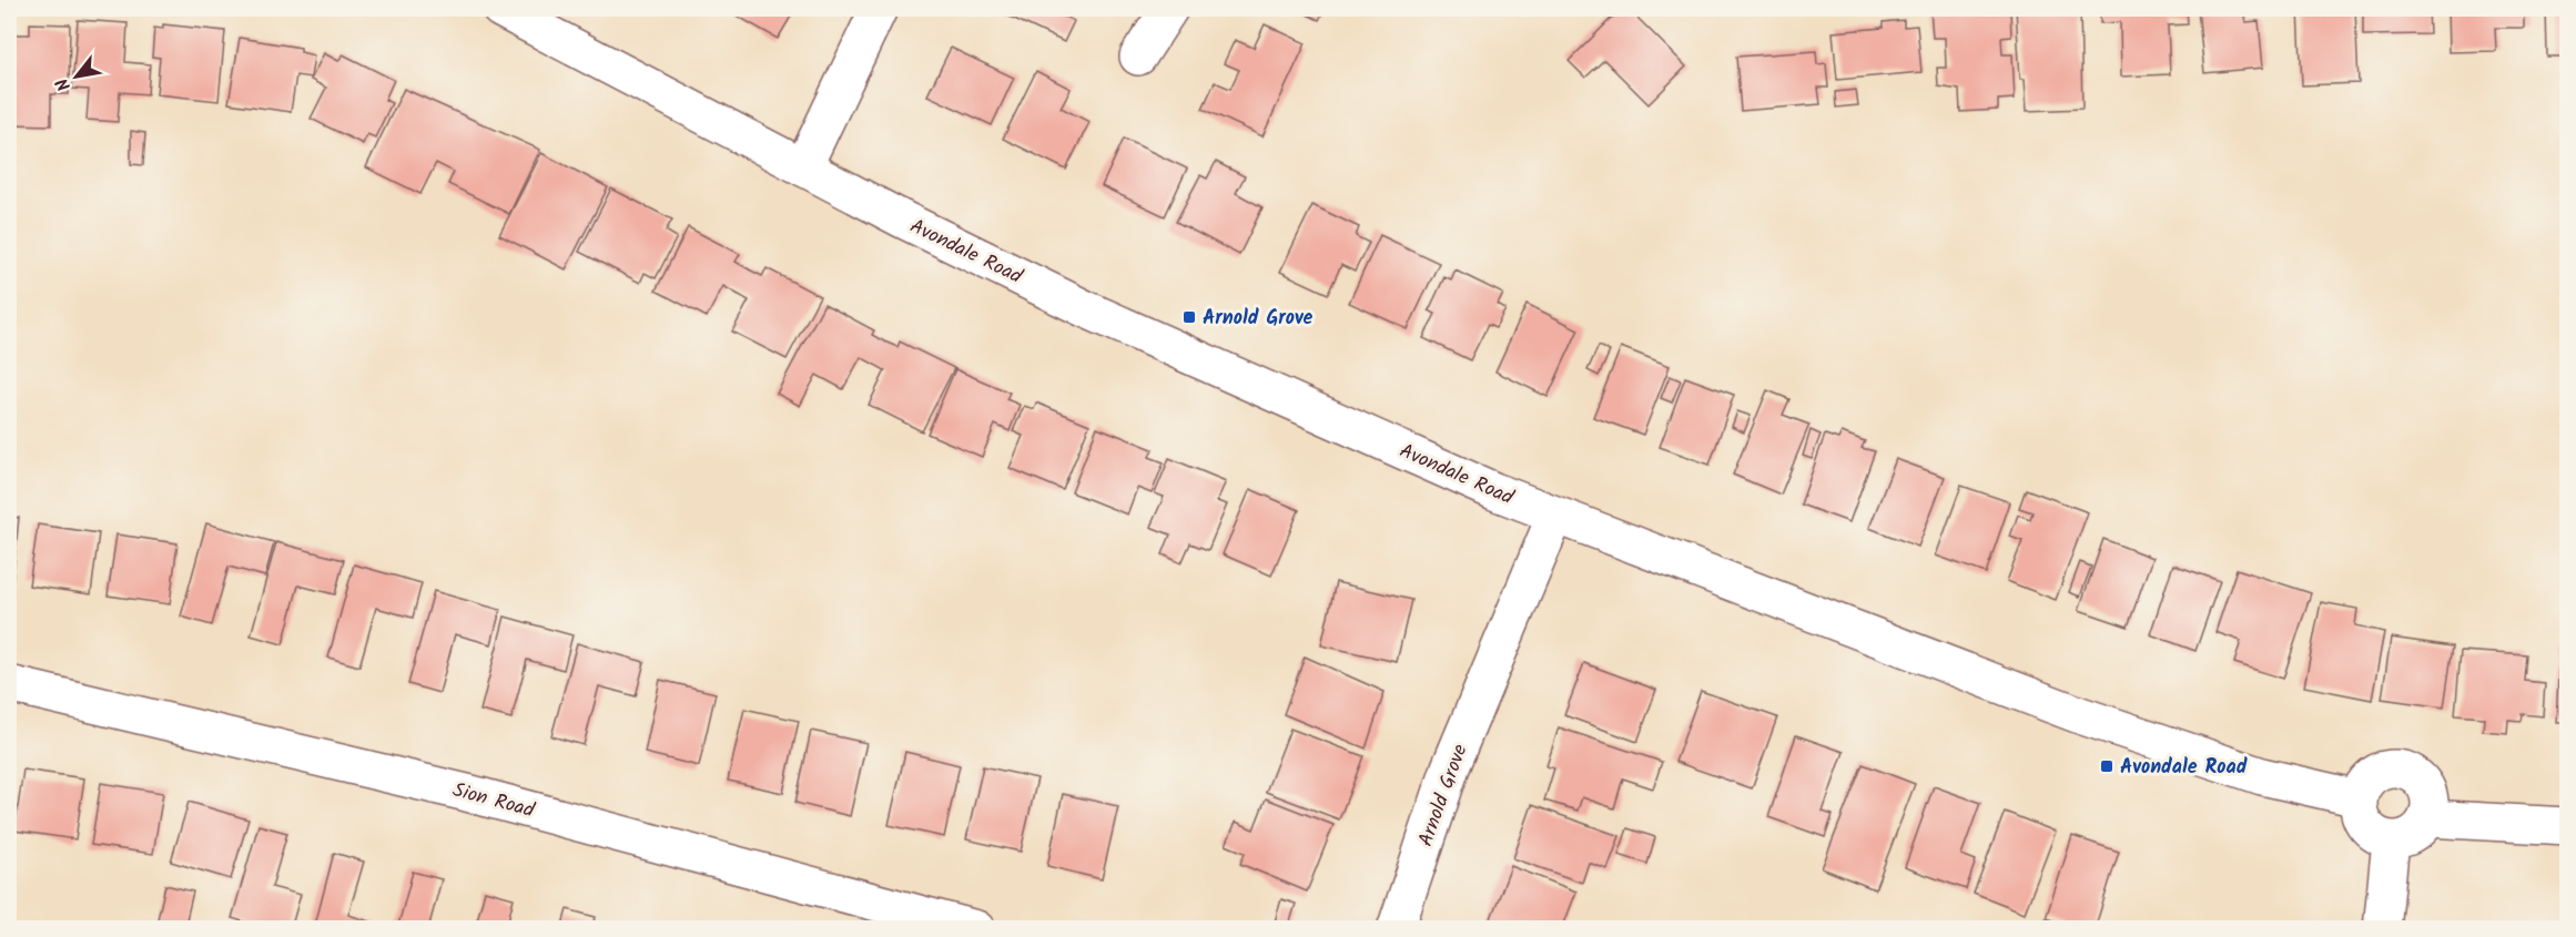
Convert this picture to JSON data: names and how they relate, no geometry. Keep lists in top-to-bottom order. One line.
{"streets":{"street":["Avondale Road","Arnold Grove","Sion Road"]},"crossings":[["Avondale Road","Arnold Grove"]],"places":{"transit":["Arnold Grove","Avondale Road"]},"north":"bottom left"}
